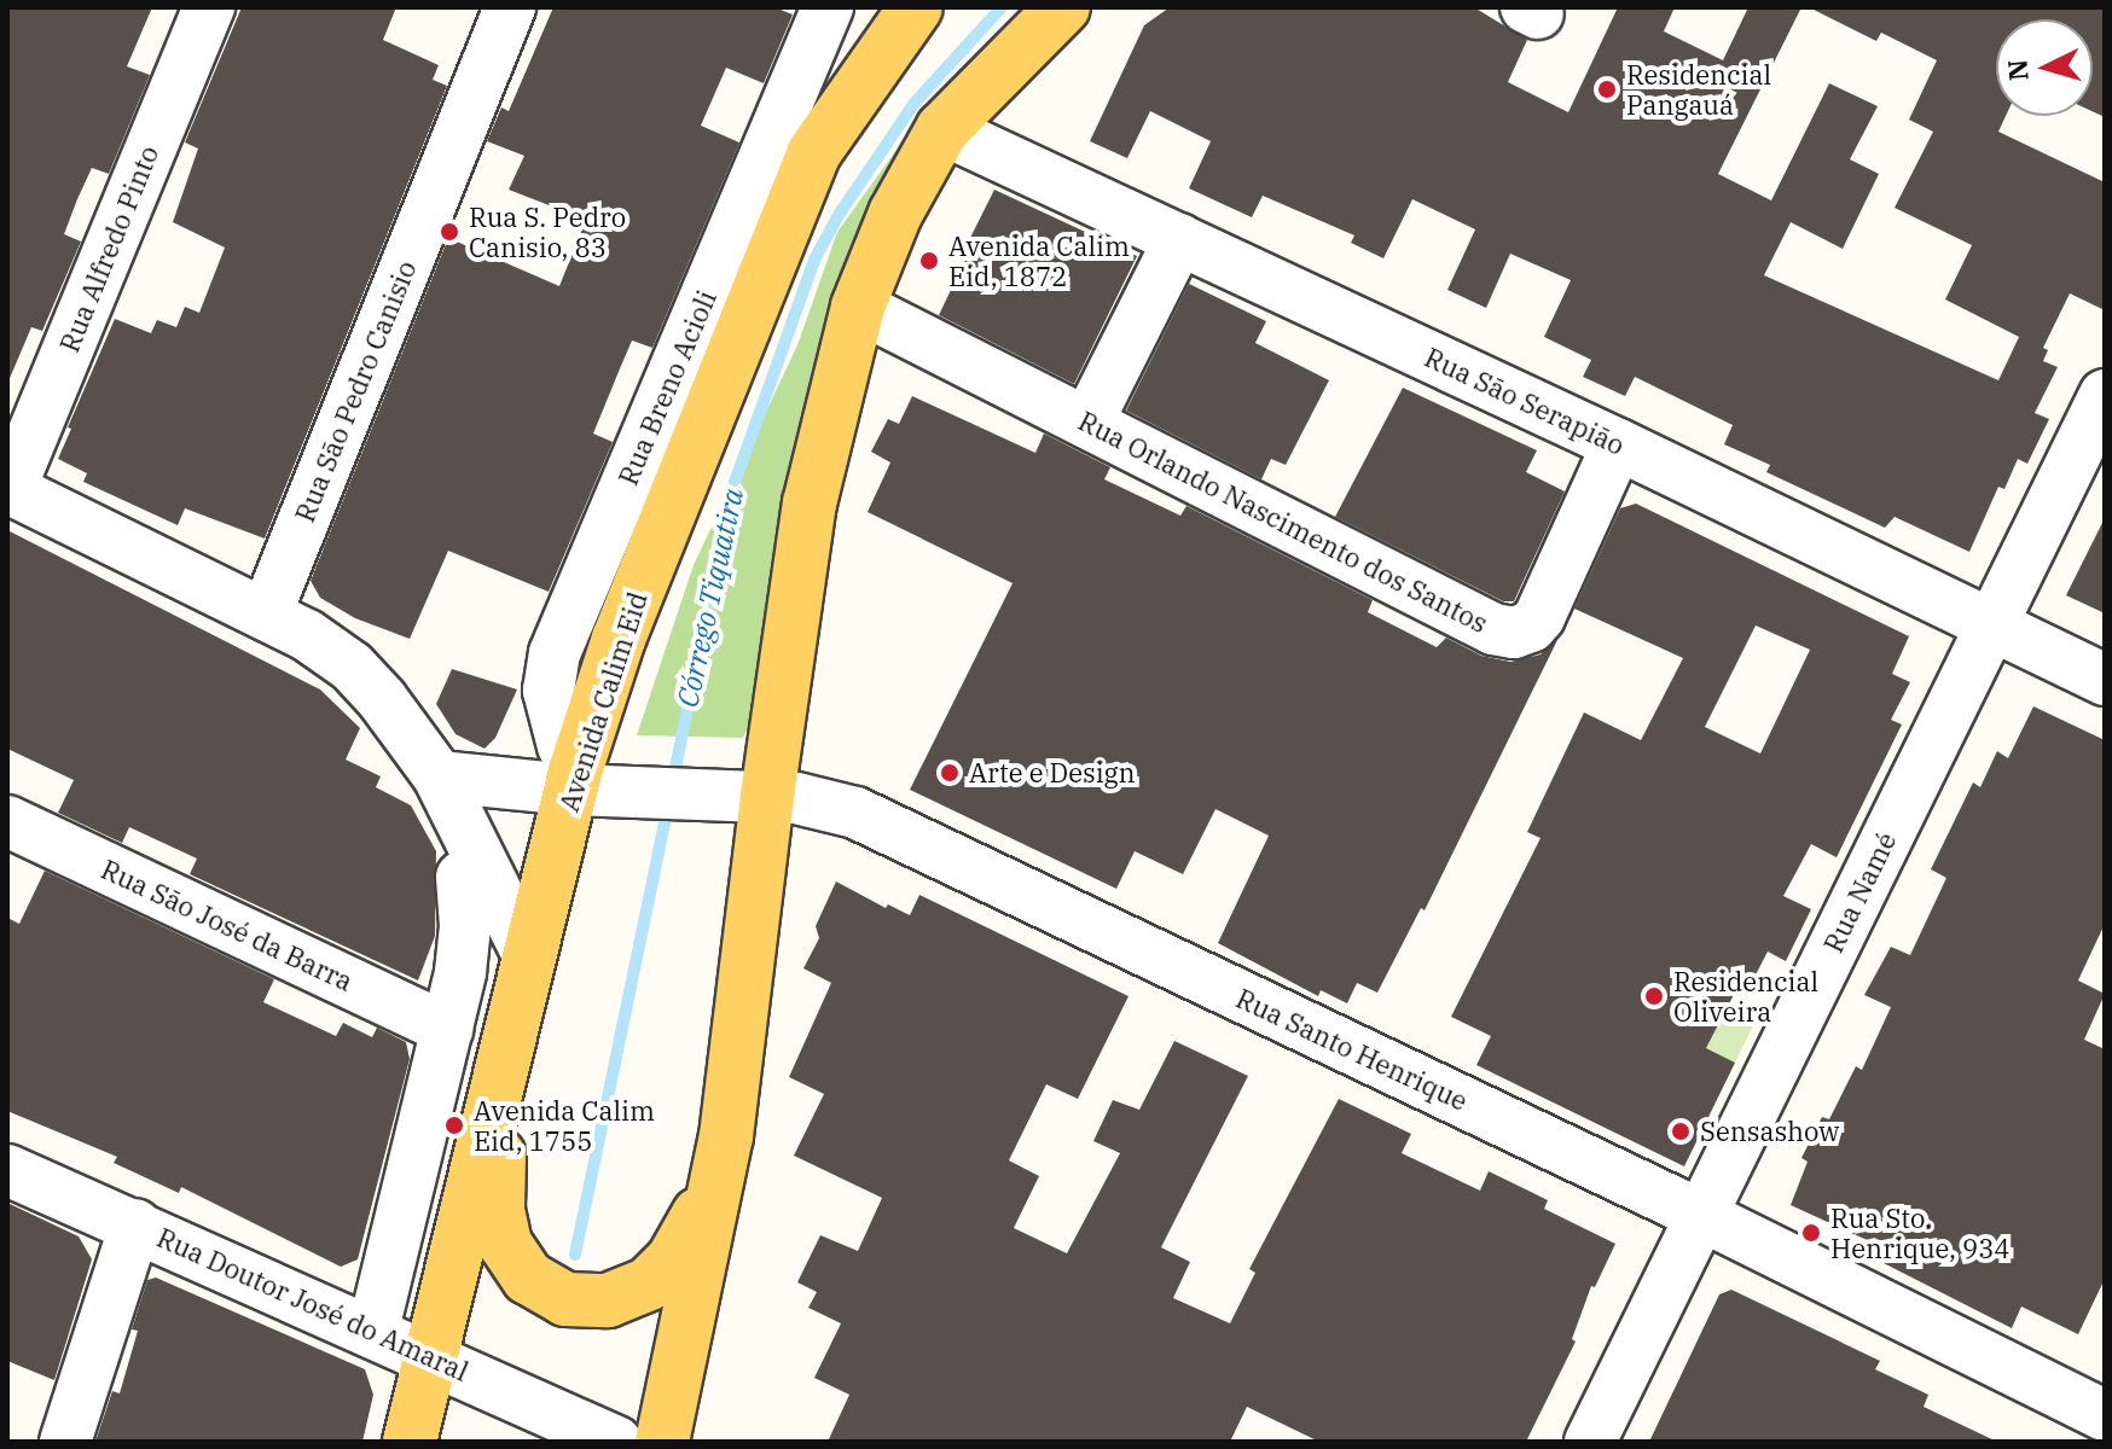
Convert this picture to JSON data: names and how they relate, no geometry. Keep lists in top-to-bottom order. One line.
{"streets":{"main road":["Avenida Calim Eid"],"street":["Rua Alfredo Pinto","Rua Breno Acioli","Rua São Pedro Canisio","Rua São Serapião","Rua Orlando Nascimento dos Santos","Rua Namé","Rua São José da Barra","Rua Santo Henrique","Rua Doutor José do Amaral"]},"crossings":[["Rua Breno Acioli","Avenida Calim Eid"],["Rua Breno Acioli","Rua Santo Henrique"],["Rua São Serapião","Rua Orlando Nascimento dos Santos"],["Rua São Serapião","Rua Namé"],["Avenida Calim Eid","Rua Santo Henrique"],["Avenida Calim Eid","Rua Doutor José do Amaral"],["Rua Namé","Rua Santo Henrique"]],"water":["Córrego Tiquatira"],"places":["Residencial Pangauá","Rua S. Pedro Canisio, 83","Avenida Calim Eid, 1872","Arte e Design","Residencial Oliveira","Avenida Calim Eid, 1755","Sensashow","Rua Sto. Henrique, 934"],"north":"left"}
